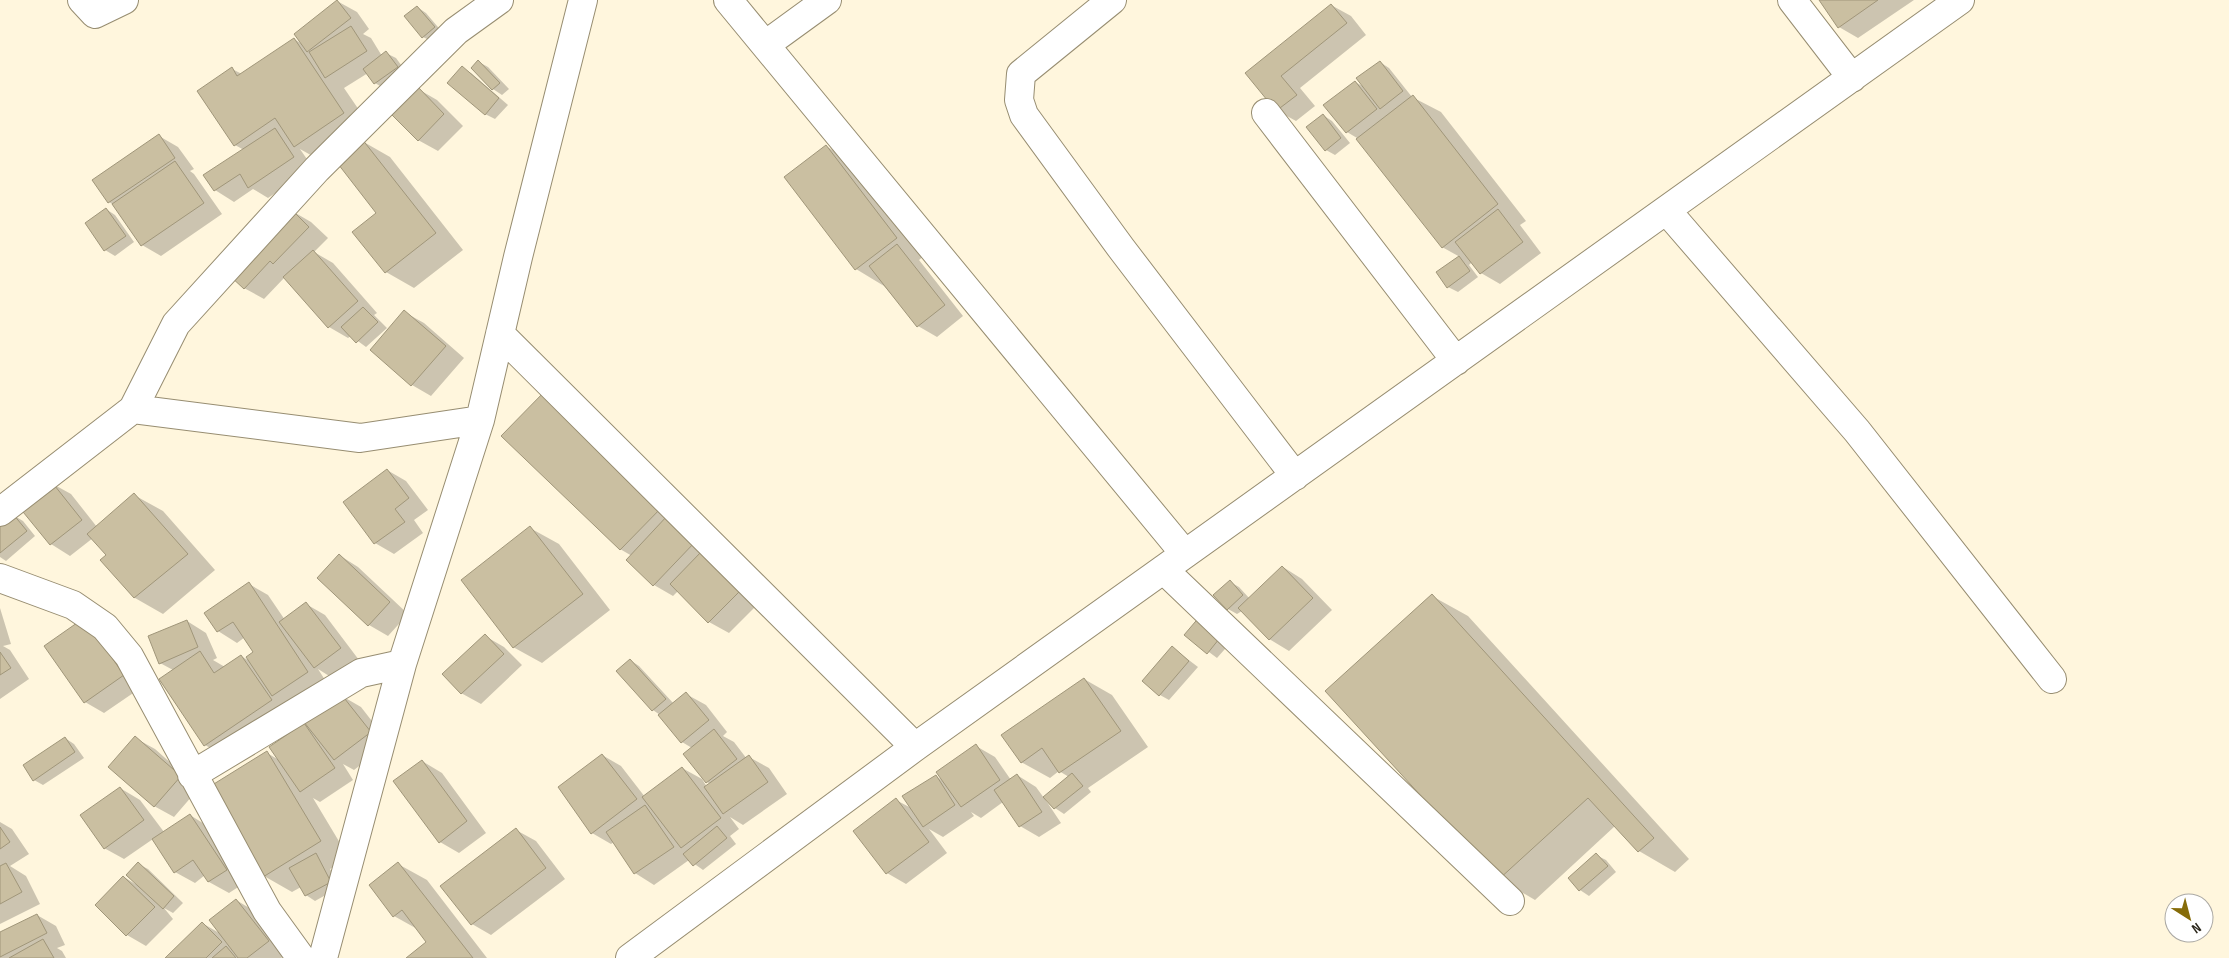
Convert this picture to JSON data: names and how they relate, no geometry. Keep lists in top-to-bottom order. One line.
{"north":"bottom right"}
